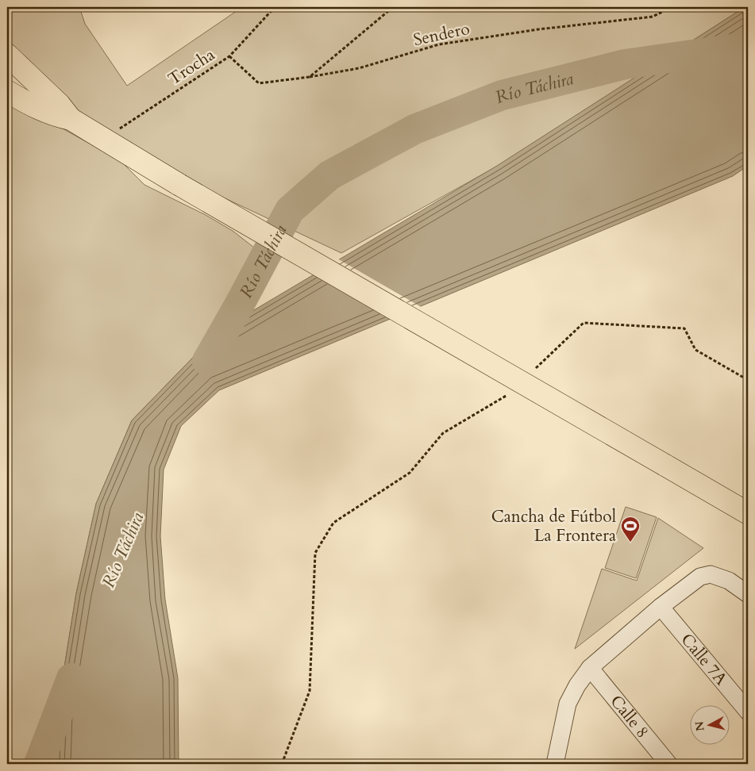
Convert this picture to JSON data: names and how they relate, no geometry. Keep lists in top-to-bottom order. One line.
{"streets":{"street":["Calle 7A","Calle 8"],"path":["Sendero","Trocha"]},"crossings":[["Sendero","Trocha"]],"water":["Río Táchira"],"places":{"sports":["Cancha de Fútbol La Frontera"]},"north":"left"}
